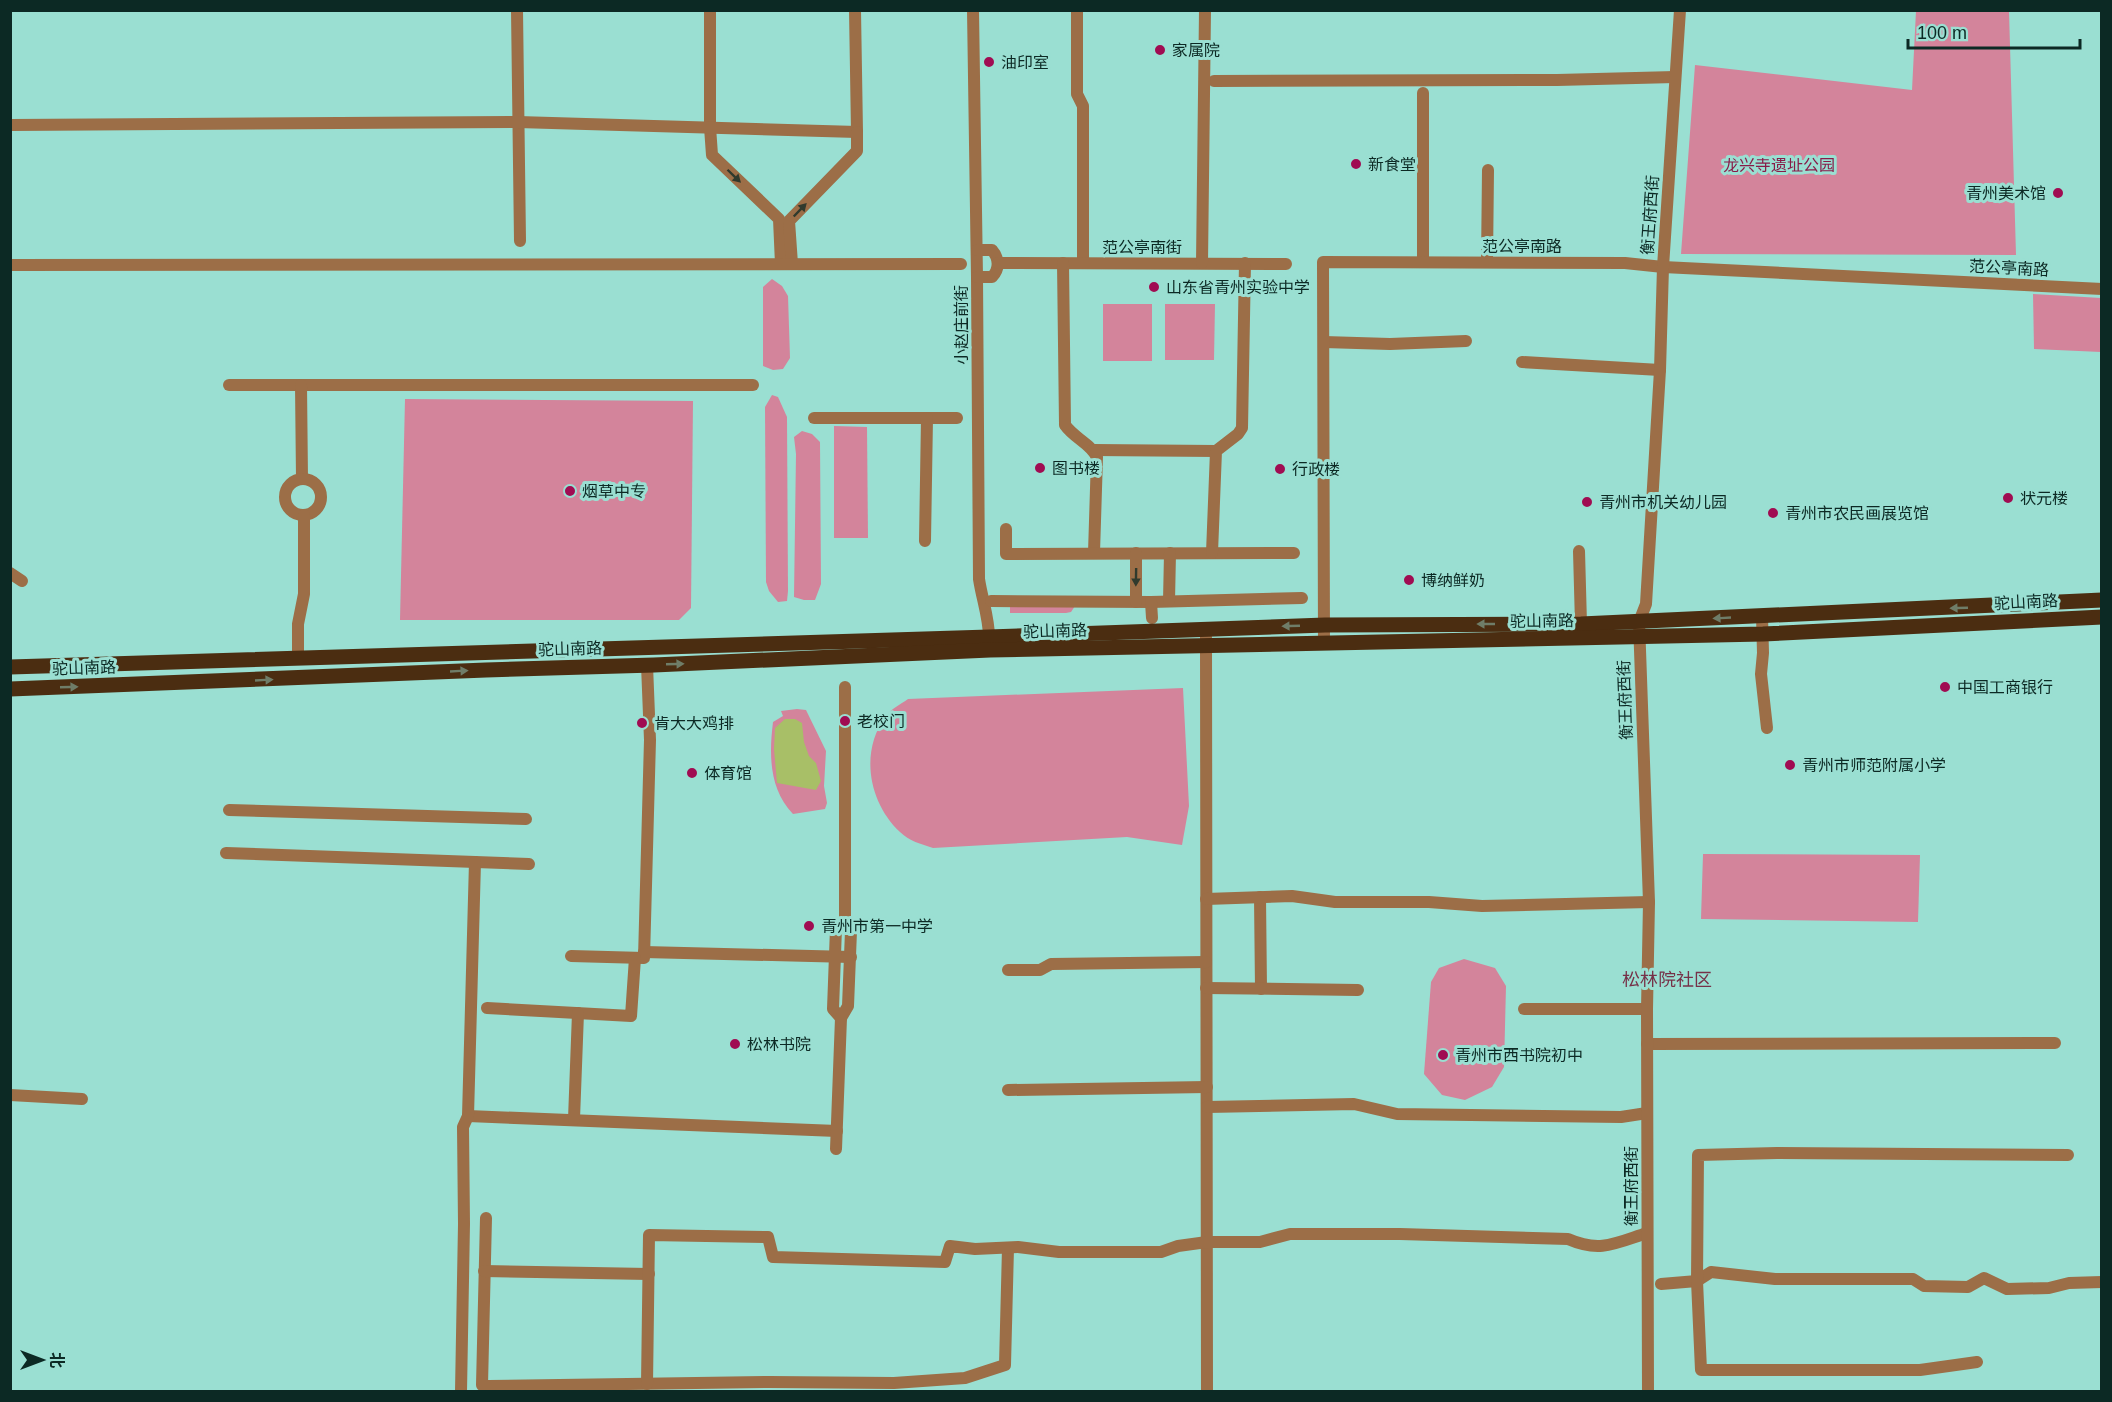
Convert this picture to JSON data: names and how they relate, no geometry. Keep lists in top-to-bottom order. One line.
{"streets":{"main road":["驼山南路"],"street":["衡王府西街","范公亭南路","范公亭南街","小赵庄前街"]},"crossings":[["衡王府西街","范公亭南路"],["衡王府西街","驼山南路"],["范公亭南路","驼山南路"],["小赵庄前街","驼山南路"]],"districts":["松林院社区"],"parks":["龙兴寺遗址公园"],"places":["家属院","油印室","新食堂","青州美术馆","山东省青州实验中学","图书楼","行政楼","烟草中专","状元楼","青州市机关幼儿园","青州市农民画展览馆","博纳鲜奶","中国工商银行","老校门","肯大大鸡排","青州市师范附属小学","体育馆","青州市第一中学","松林书院","青州市西书院初中"],"scale_bar":"100 m","north":"right"}
